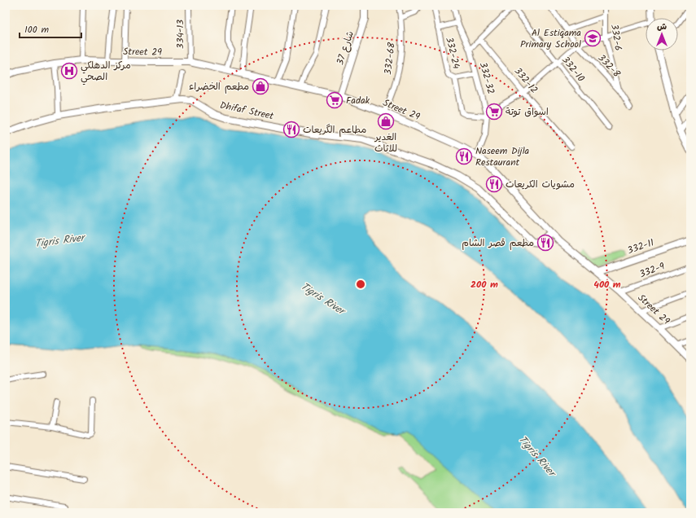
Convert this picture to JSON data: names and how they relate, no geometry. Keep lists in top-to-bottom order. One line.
{"streets":{"street":["334-13","332-6","شارع 37","Street 29","332-24","332-68","332-8","332-10","332-32","332-12","Dhifaf Street","332-11","332-9"]},"crossings":[["334-13","Street 29"],["332-6","332-8"],["شارع 37","Street 29"],["Street 29","332-68"],["Street 29","332-32"],["Street 29","Dhifaf Street"],["Street 29","332-11"],["Street 29","332-9"],["332-24","332-32"]],"water":["Tigris River"],"places":{"school or university":["Al Estiqama Primary School"],"hospital":["مركز الدهلكي الصحي"],"shop":["مطعم الخضراء","الغدير للاثاث"],"supermarket":["Fadak","اسواق توتة"],"restaurant":["مطاعم الگريعات","Naseem Dijla Restaurant","مشويات الكريعات","مطعم قصر الشام"]},"scale_bar":"100 m","north":"top","rings":["200 m","400 m"]}
